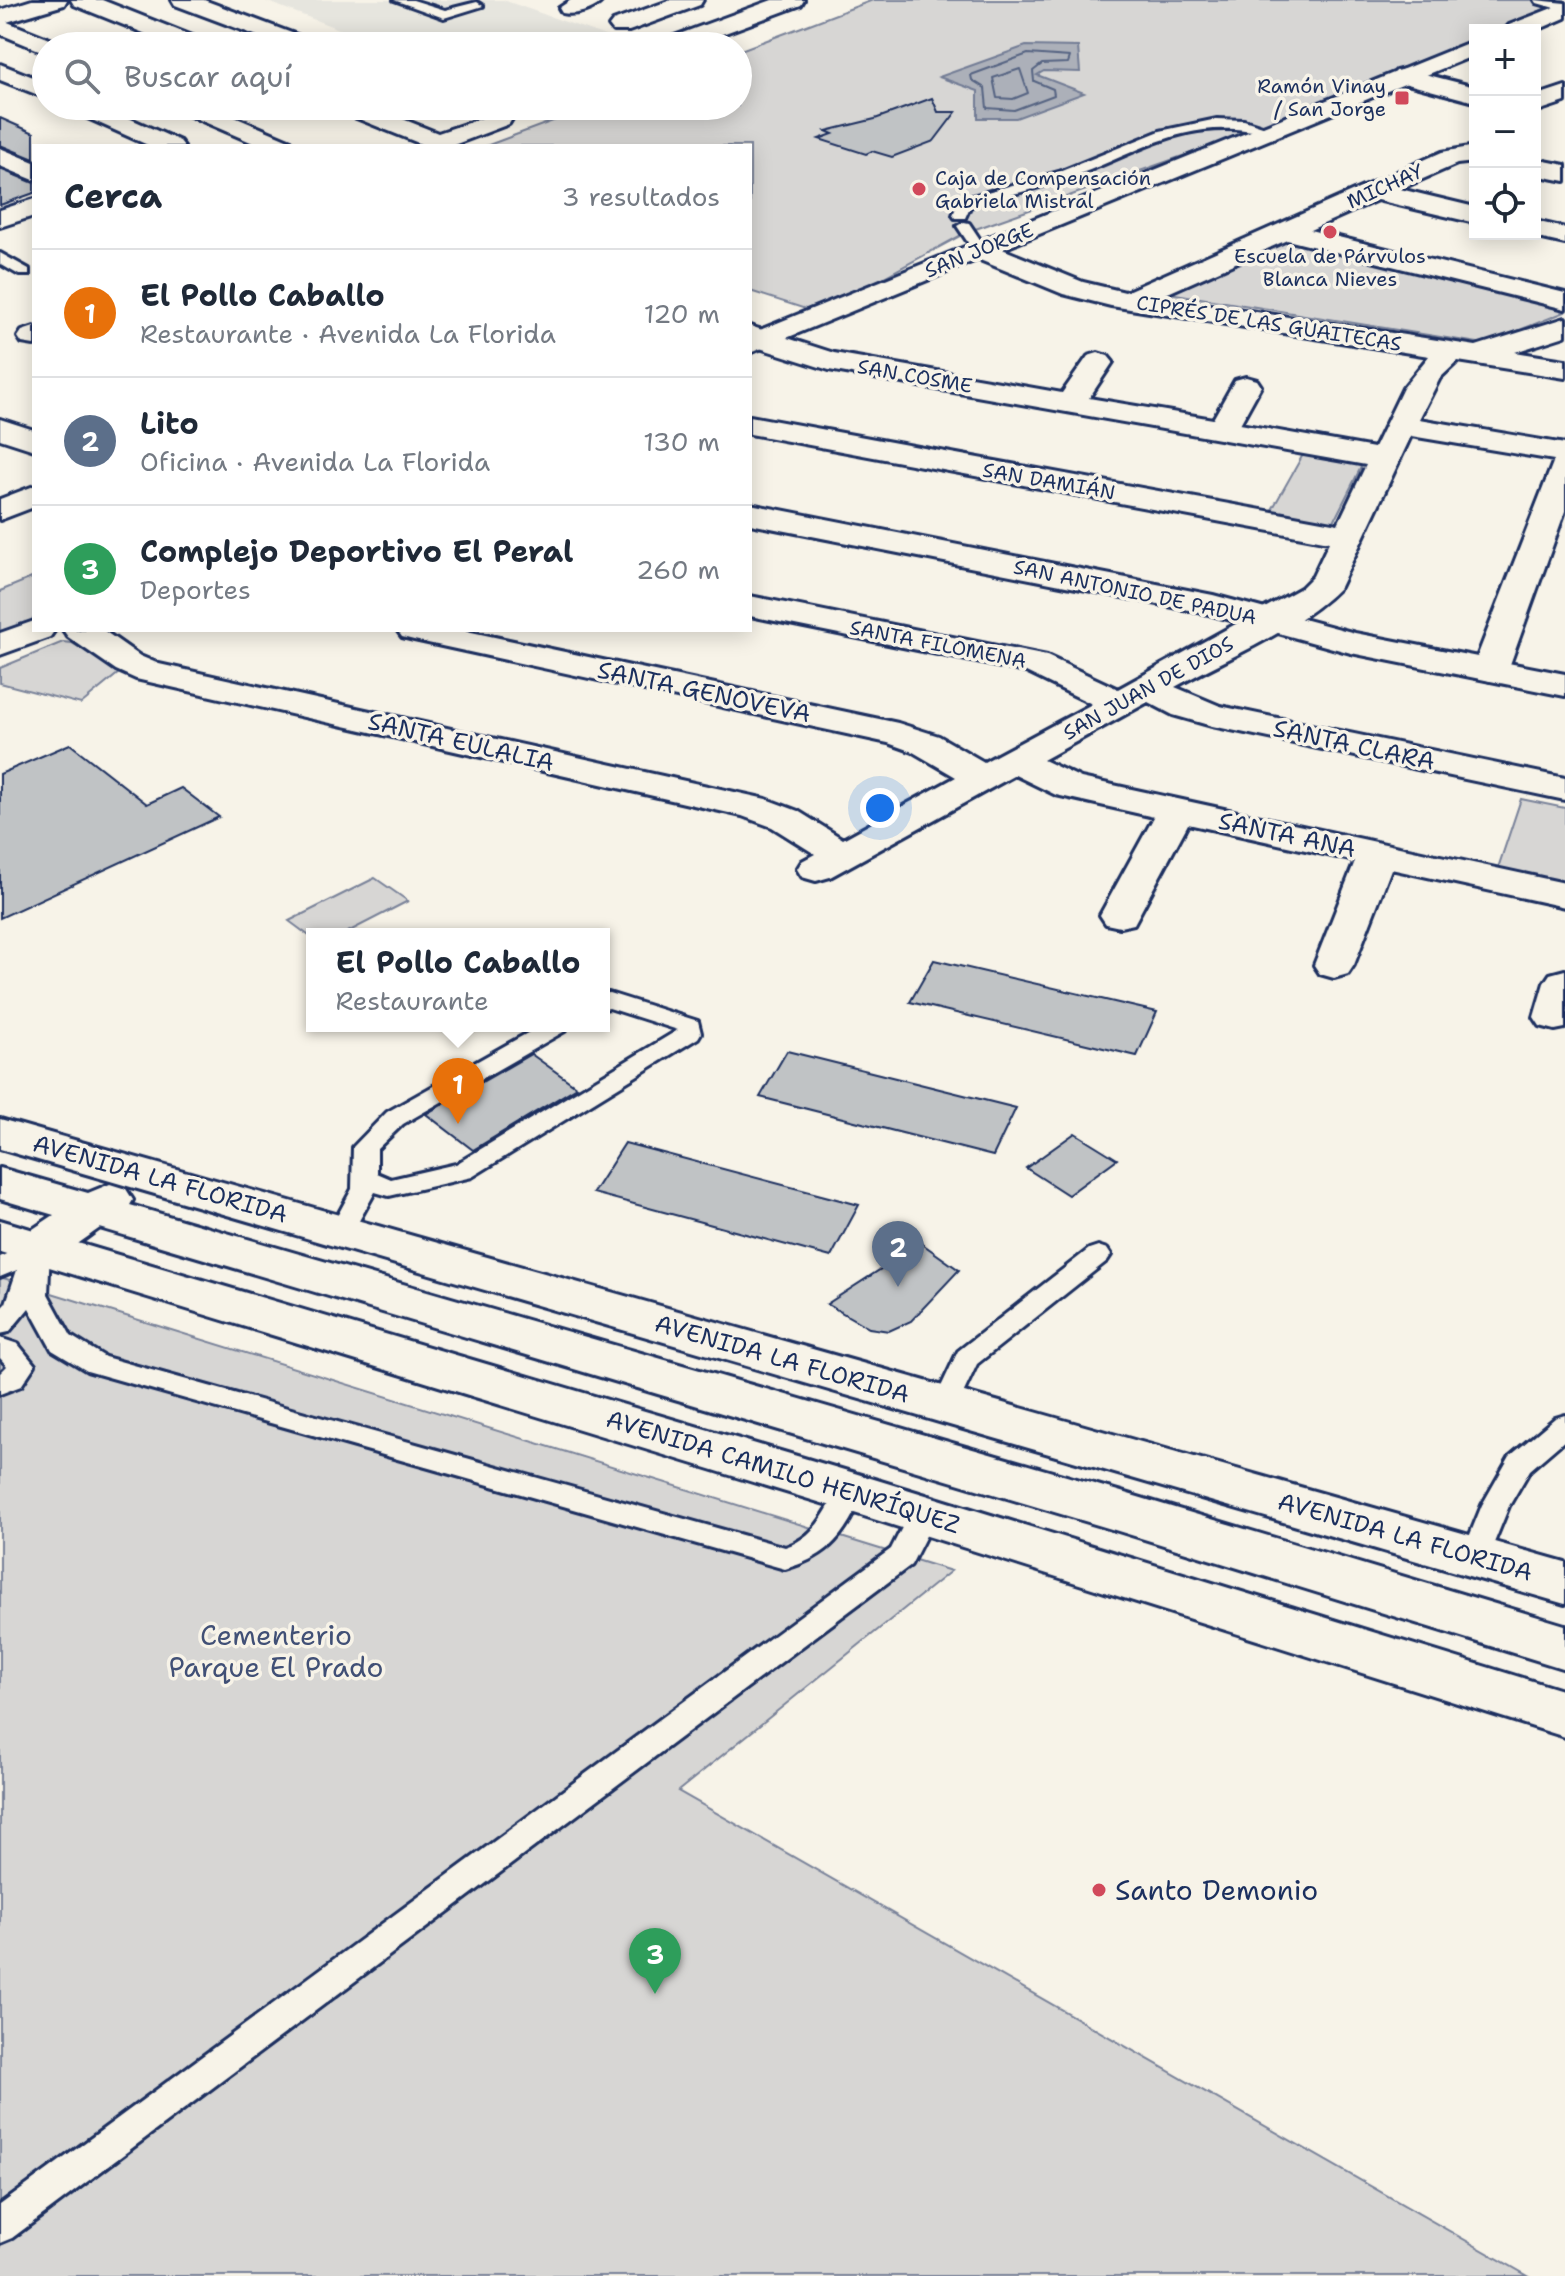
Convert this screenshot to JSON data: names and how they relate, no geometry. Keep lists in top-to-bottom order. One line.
{"streets":{"street":["MICHAY","SAN JORGE","CIPRÉS DE LAS GUAITECAS","SAN COSME","SAN DAMIÁN","SAN ANTONIO DE PADUA","SANTA FILOMENA","SAN JUAN DE DIOS","SANTA GENOVEVA","SANTA EULALIA","SANTA CLARA","SANTA ANA","AVENIDA LA FLORIDA","AVENIDA CAMILO HENRÍQUEZ"]},"crossings":[["MICHAY","CIPRÉS DE LAS GUAITECAS"],["SAN JORGE","CIPRÉS DE LAS GUAITECAS"],["SAN JORGE","SAN COSME"],["CIPRÉS DE LAS GUAITECAS","SAN JUAN DE DIOS"],["SAN COSME","SAN JUAN DE DIOS"],["SAN DAMIÁN","SAN JUAN DE DIOS"],["SAN ANTONIO DE PADUA","SAN JUAN DE DIOS"],["SANTA FILOMENA","SAN JUAN DE DIOS"],["SANTA FILOMENA","SANTA CLARA"],["SAN JUAN DE DIOS","SANTA GENOVEVA"],["SAN JUAN DE DIOS","SANTA EULALIA"],["SAN JUAN DE DIOS","SANTA CLARA"],["SAN JUAN DE DIOS","SANTA ANA"],["SANTA GENOVEVA","SANTA ANA"]],"parks":["Cementerio Parque El Prado"],"places":{"transit":["Ramón Vinay / San Jorge"],"other":["Caja de Compensación Gabriela Mistral","Escuela de Párvulos Blanca Nieves","Santo Demonio"]},"page":{"map_buttons":["+","−"],"search":"Buscar aquí","heading":["Cerca","3 resultados"],"list":[{"mark":"1","name":"El Pollo Caballo","note":"Restaurante · Avenida La Florida","value":"120 m"},{"mark":"2","name":"Lito","note":"Oficina · Avenida La Florida","value":"130 m"},{"mark":"3","name":"Complejo Deportivo El Peral","note":"Deportes","value":"260 m"}],"popup":["El Pollo Caballo","Restaurante"],"pins":["1","2","3"]}}
